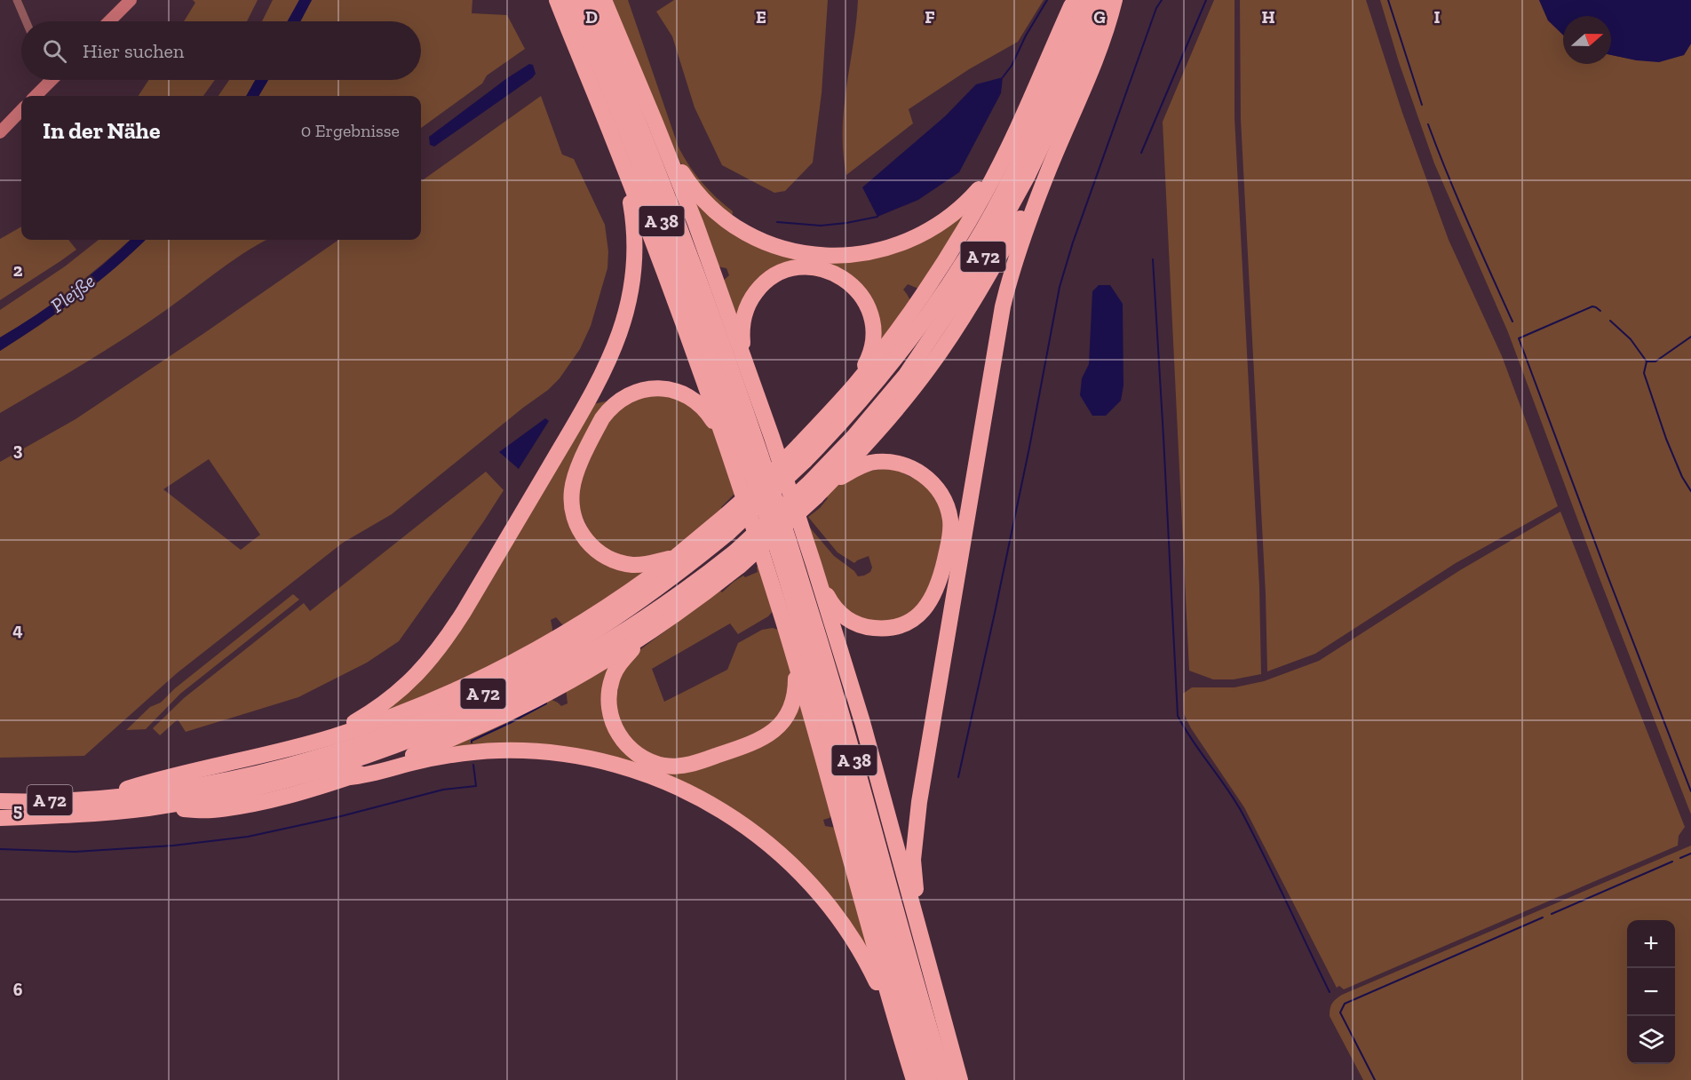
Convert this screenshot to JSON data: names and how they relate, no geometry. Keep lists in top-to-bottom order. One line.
{"streets":{"highway":["A 38","A 72"]},"water":["Pleiße"],"north":"right","page":{"search":"Hier suchen","heading":["In der Nähe","0 Ergebnisse"],"map_buttons":["+","−"]},"grid":{"columns":["D","E","F","G","H","I"],"rows":["2","3","4","5","6"]}}
